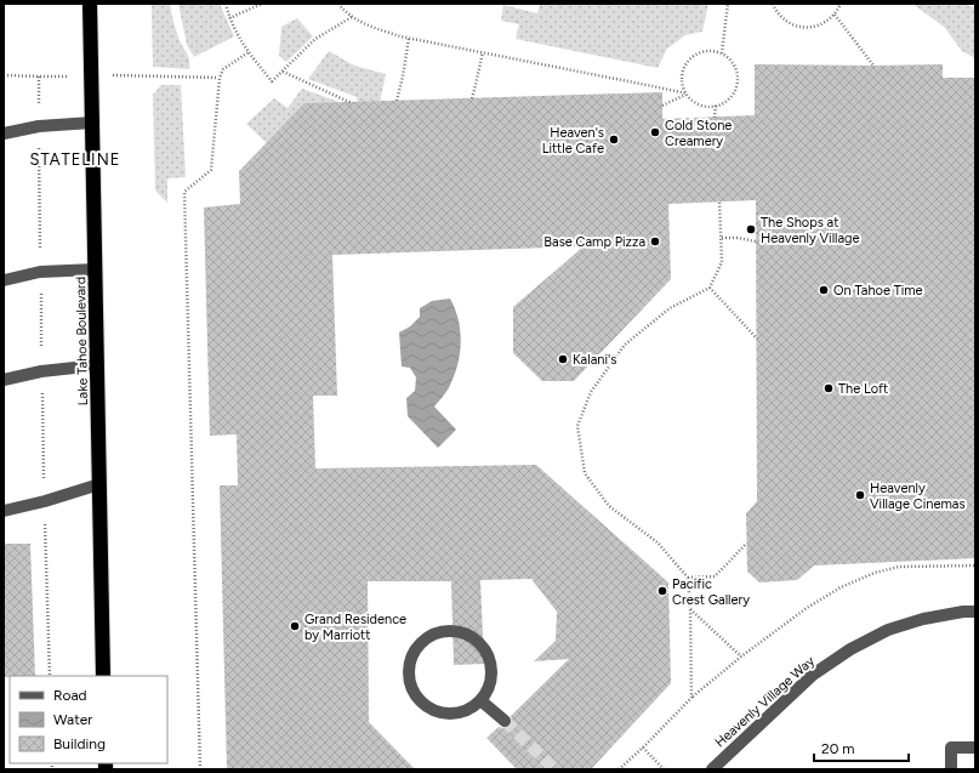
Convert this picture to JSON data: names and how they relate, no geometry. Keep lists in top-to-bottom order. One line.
{"streets":{"highway":["Lake Tahoe Boulevard"],"street":["Heavenly Village Way"]},"districts":["STATELINE"],"places":["Cold Stone Creamery","Heaven's Little Cafe","The Shops at Heavenly Village","Base Camp Pizza","On Tahoe Time","Kalani's","The Loft","Heavenly Village Cinemas","Pacific Crest Gallery","Grand Residence by Marriott"],"legend":["Road","Water","Building"],"scale_bar":"20 m"}
